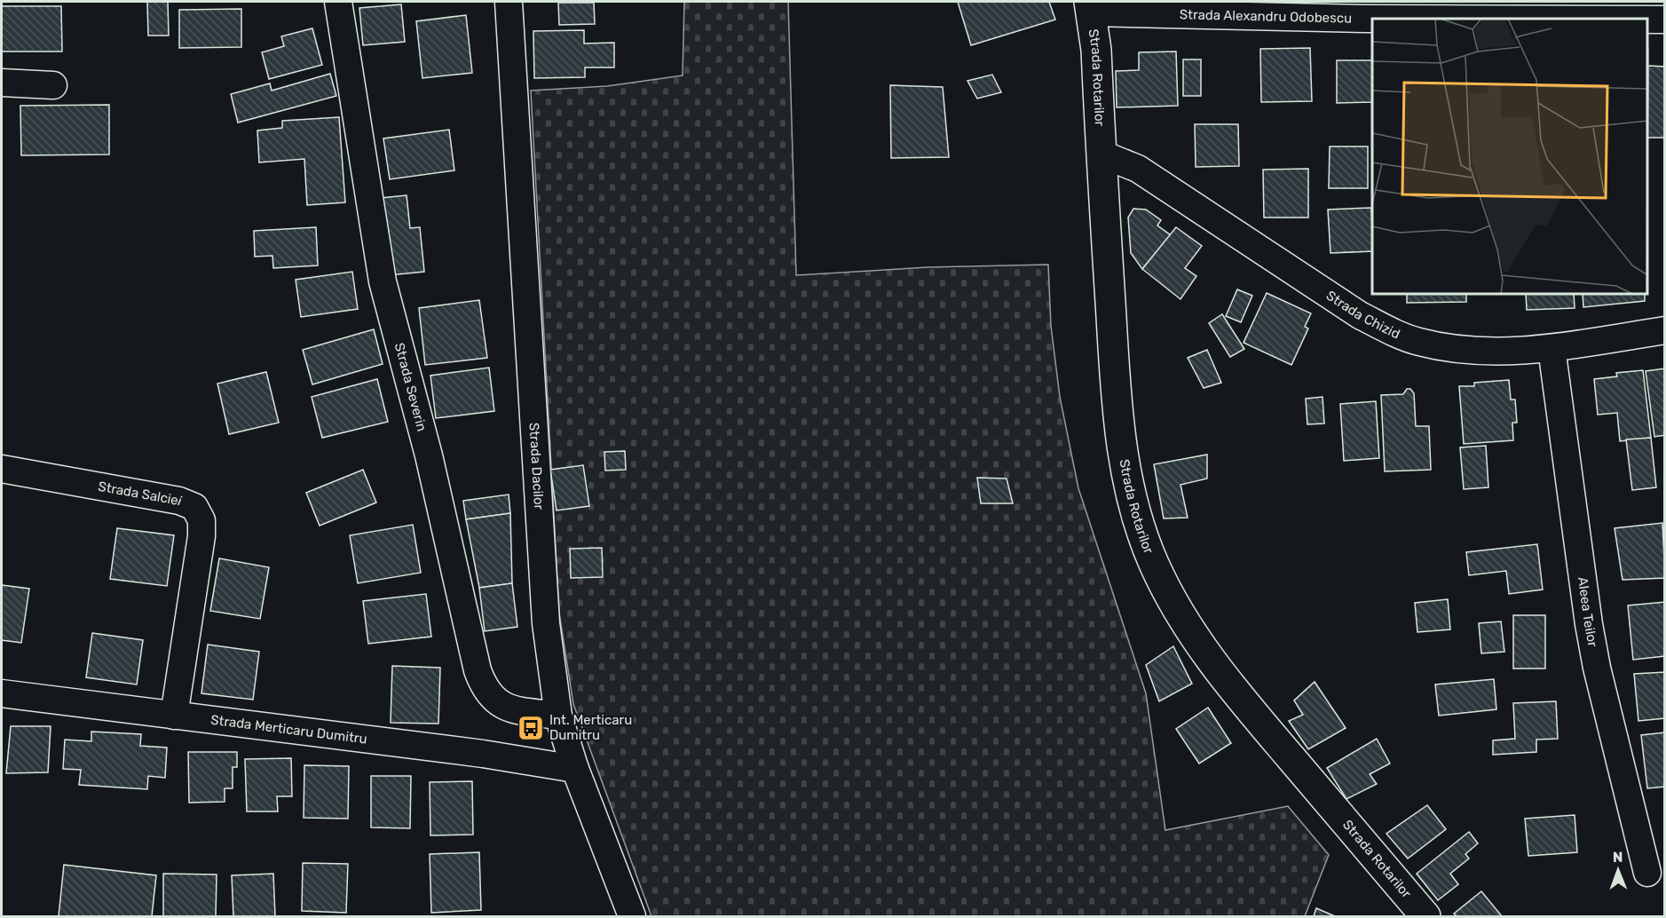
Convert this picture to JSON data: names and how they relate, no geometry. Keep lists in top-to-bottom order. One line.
{"streets":{"street":["Strada Alexandru Odobescu","Strada Rotarilor","Strada Chizid","Strada Severin","Strada Dacilor","Strada Salciei","Aleea Teilor","Strada Merticaru Dumitru"]},"crossings":[["Strada Alexandru Odobescu","Strada Rotarilor"],["Strada Rotarilor","Strada Chizid"],["Strada Chizid","Aleea Teilor"],["Strada Severin","Strada Dacilor"],["Strada Dacilor","Strada Merticaru Dumitru"],["Strada Salciei","Strada Merticaru Dumitru"]],"places":{"bus stop":["Int. Merticaru Dumitru"]},"north":"top"}
